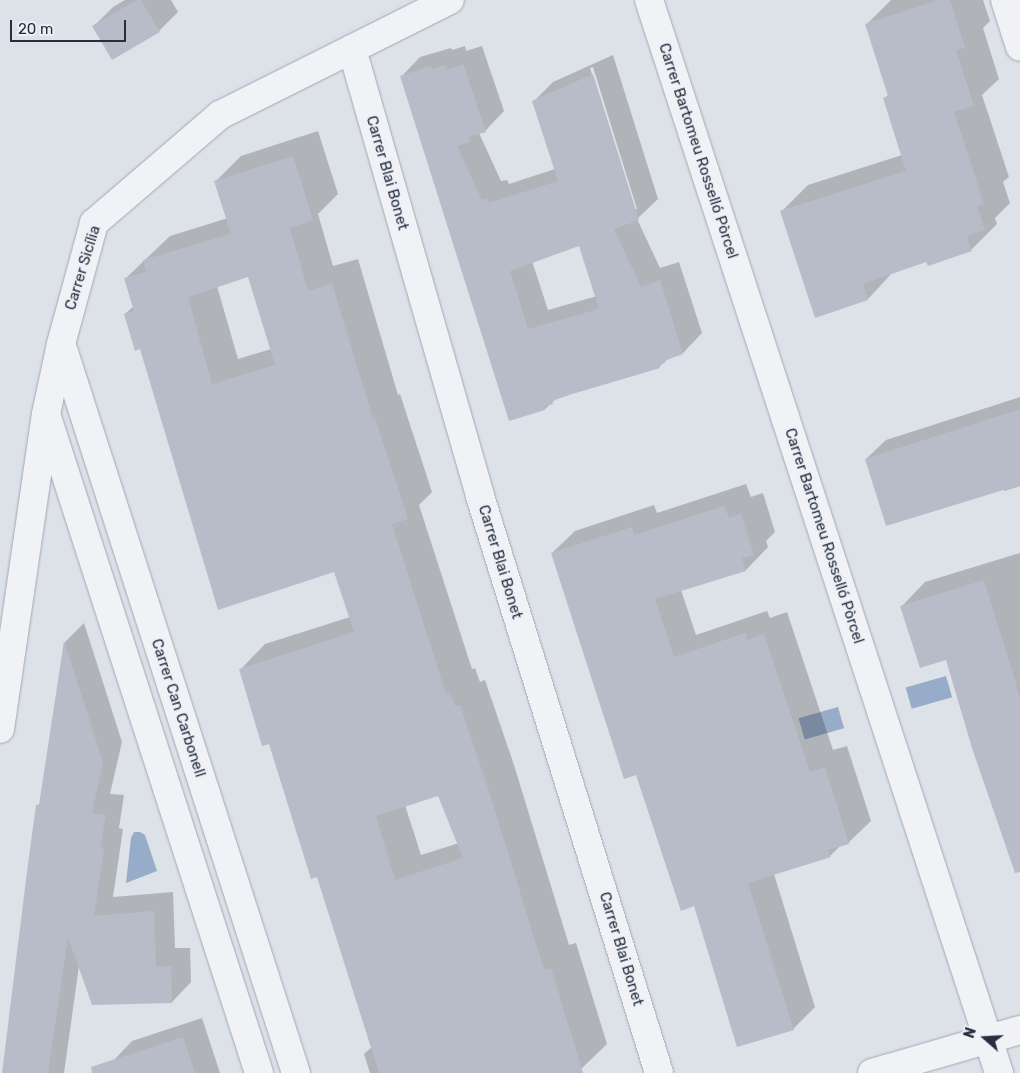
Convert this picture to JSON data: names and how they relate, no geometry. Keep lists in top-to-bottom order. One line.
{"streets":{"street":["Carrer Bartomeu Rosselló Pòrcel","Carrer Blai Bonet","Carrer Sicília","Carrer Can Carbonell"]},"crossings":[["Carrer Blai Bonet","Carrer Sicília"],["Carrer Sicília","Carrer Can Carbonell"]],"scale_bar":"20 m","north":"left"}
